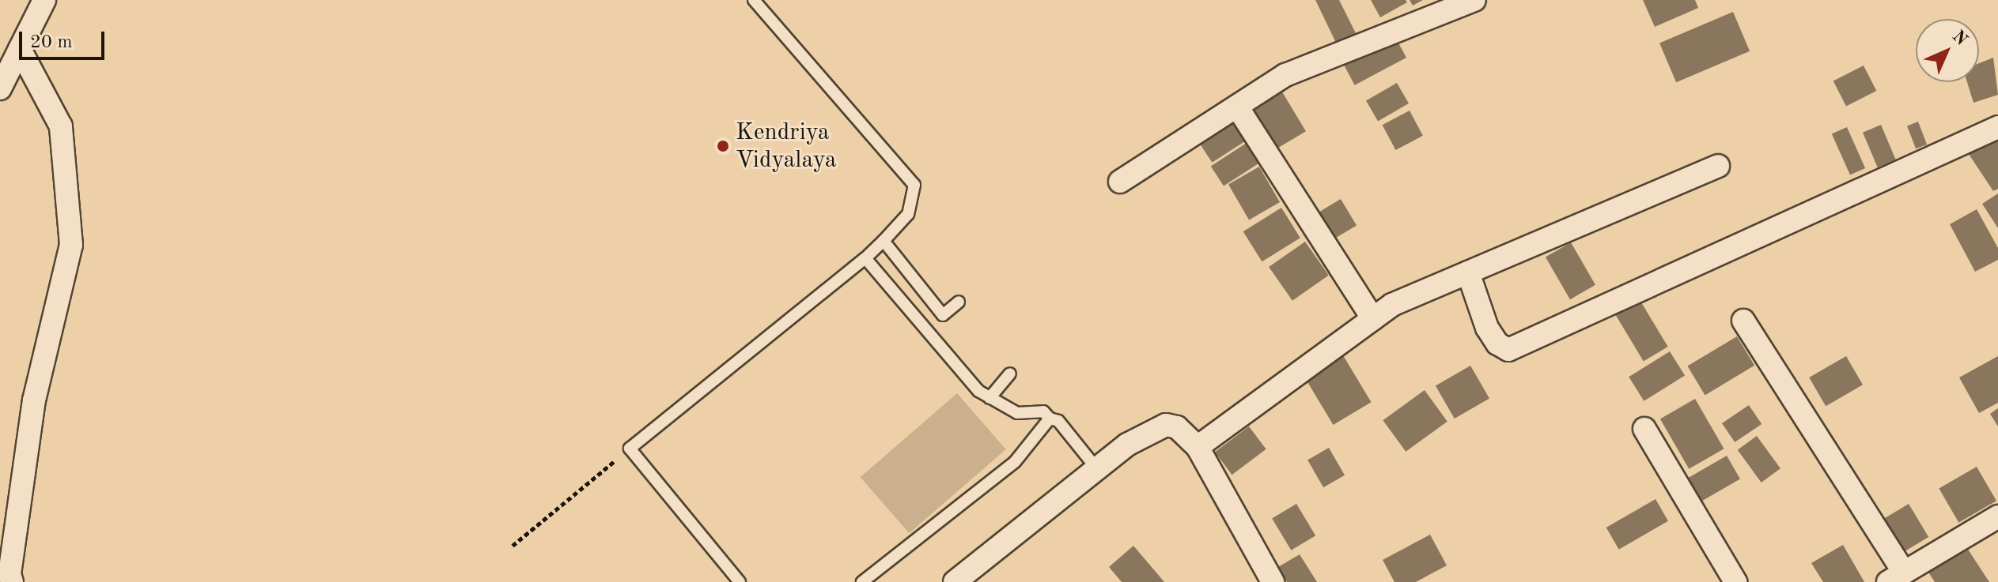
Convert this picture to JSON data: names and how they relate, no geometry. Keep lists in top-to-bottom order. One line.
{"places":["Kendriya Vidyalaya"],"scale_bar":"20 m","north":"top right"}
